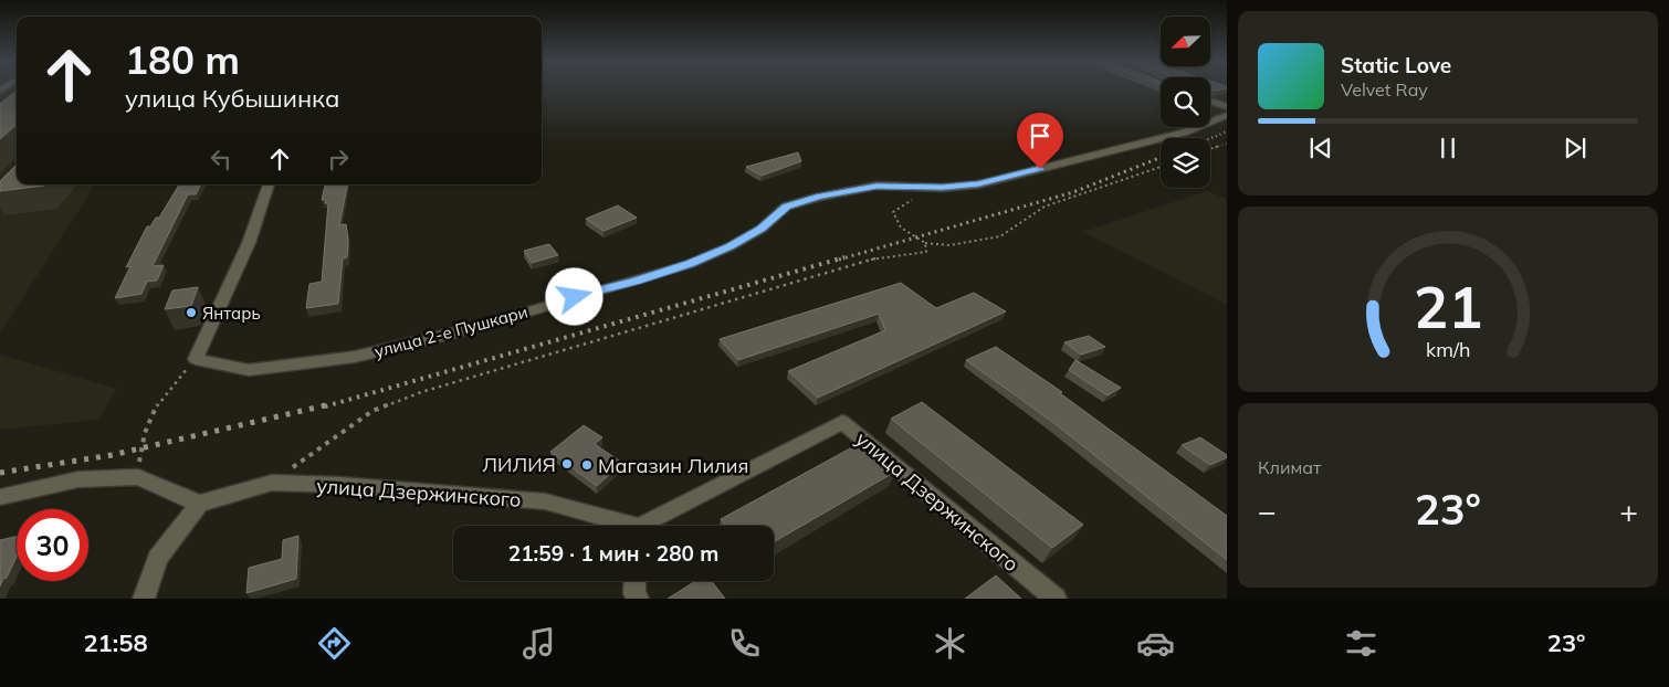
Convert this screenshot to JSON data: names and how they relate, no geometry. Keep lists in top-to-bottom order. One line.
{"streets":{"street":["улица 2-е Пушкари","улица Дзержинского"]},"places":["Янтарь","ЛИЛИЯ","Магазин Лилия"],"north":"bottom left","page":{"turn":["180 m","улица Кубышинка"],"song":["Static Love","Velvet Ray"],"tile":"Климат","heat":["−","23°","+"],"limit":"30","trip":"21:59 · 1 мин · 280 m","tabs":["21:58","23°"],"gauge":["21","km/h"]}}
